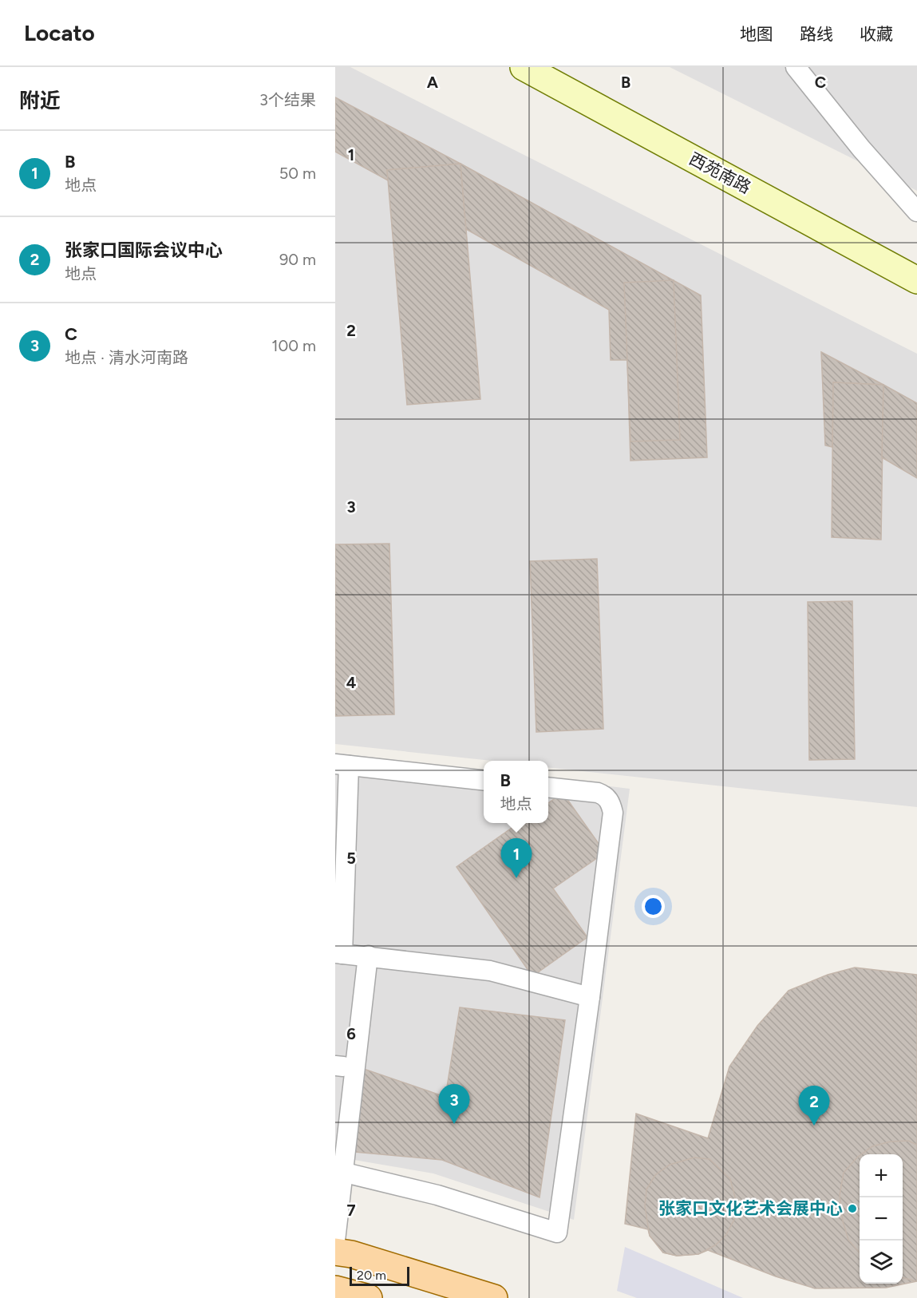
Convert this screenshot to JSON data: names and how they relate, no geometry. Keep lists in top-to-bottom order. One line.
{"streets":{"main road":["西苑南路"]},"places":["张家口文化艺术会展中心"],"scale_bar":"20 m","page":{"header":"Locato","nav":["地图","路线","收藏"],"heading":["附近","3个结果"],"list":[{"mark":"1","name":"B","note":"地点","value":"50 m"},{"mark":"2","name":"张家口国际会议中心","note":"地点","value":"90 m"},{"mark":"3","name":"C","note":"地点 · 清水河南路","value":"100 m"}],"popup":["B","地点"],"pins":["1","3","2"],"map_buttons":["+","−"],"scale":"20 m"},"grid":{"columns":["A","B","C"],"rows":["1","2","3","4","5","6","7"]}}
